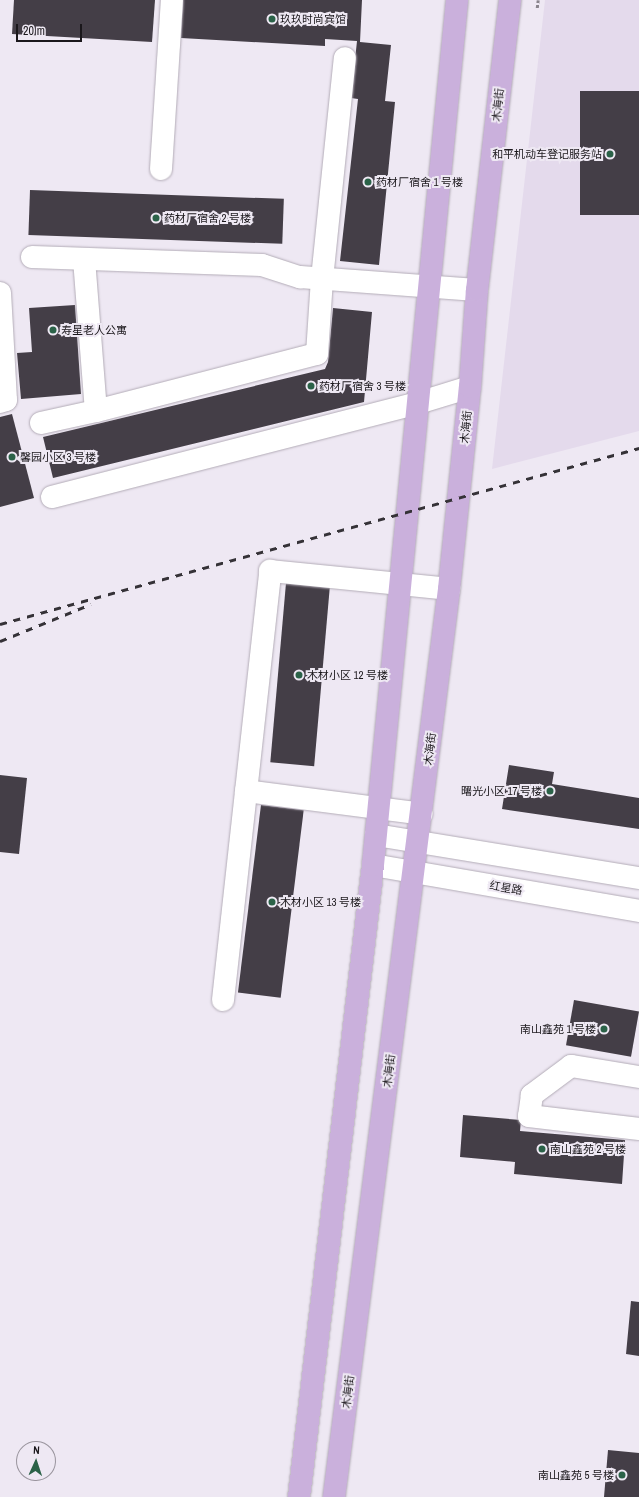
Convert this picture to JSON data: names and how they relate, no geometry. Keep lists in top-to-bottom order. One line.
{"streets":{"main road":["木海街"],"street":["红星路"]},"crossings":[["木海街","红星路"]],"places":["玖玖时尚宾馆","和平机动车登记服务站","药材厂宿舍 1 号楼","药材厂宿舍 2 号楼","寿星老人公寓","药材厂宿舍 3 号楼","馨园小区 3 号楼","木材小区 12 号楼","曙光小区 17 号楼","木材小区 13 号楼","南山鑫苑 1 号楼","南山鑫苑 2 号楼","南山鑫苑 5 号楼"],"scale_bar":"20 m","north":"top"}
